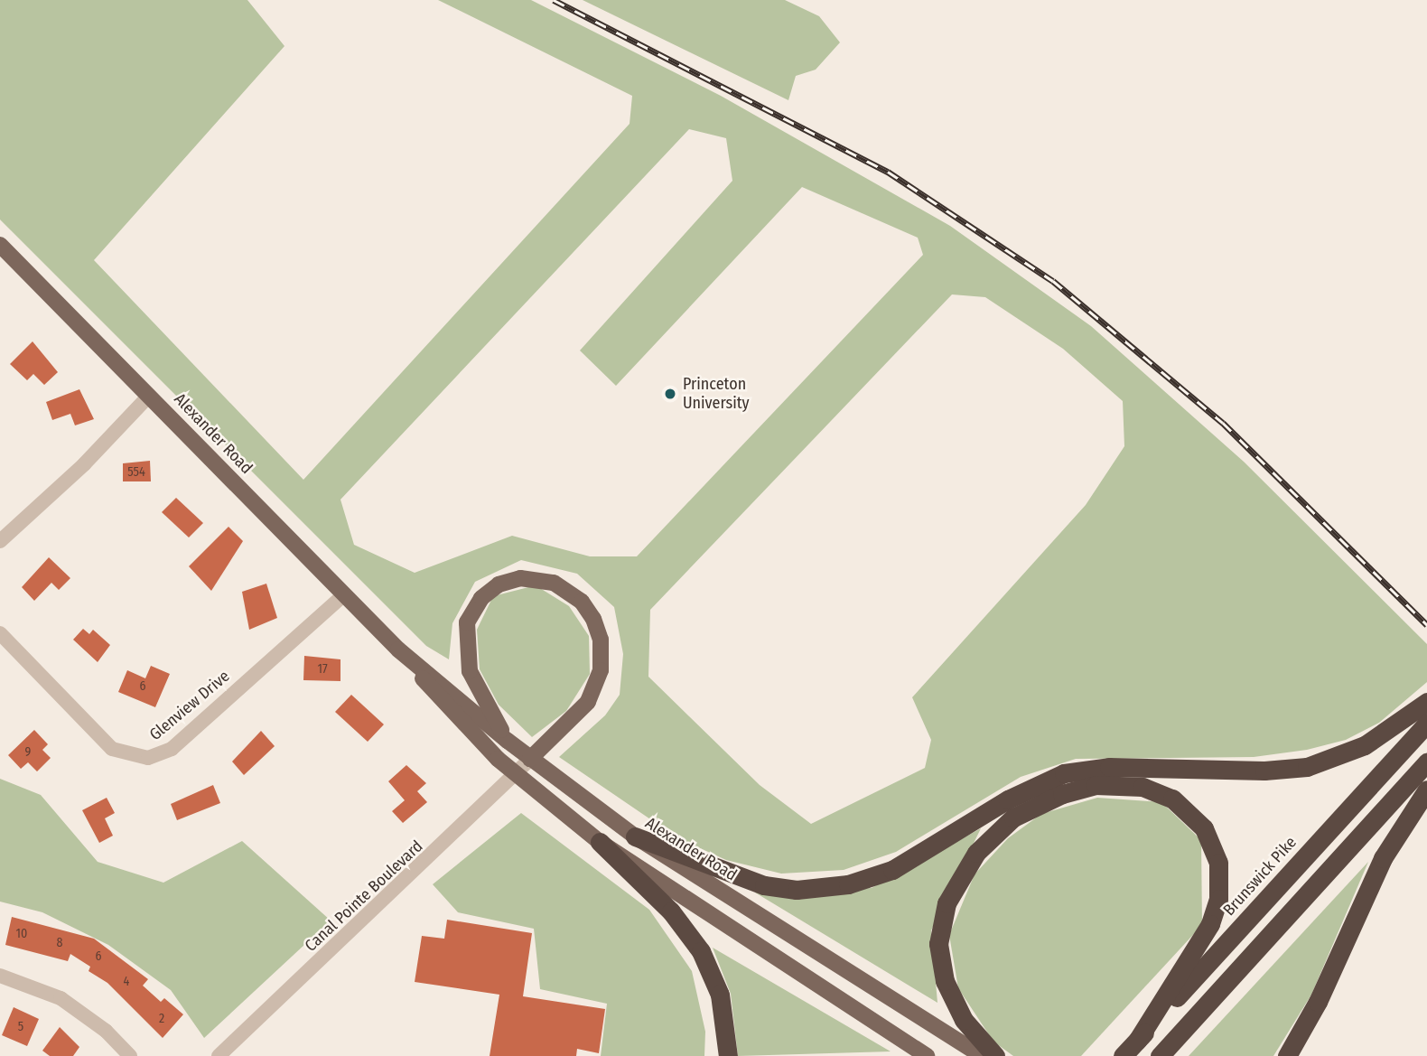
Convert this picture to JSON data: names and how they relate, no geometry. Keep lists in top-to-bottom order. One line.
{"streets":{"highway":["Brunswick Pike"],"main road":["Alexander Road"],"street":["Glenview Drive","Canal Pointe Boulevard"]},"crossings":[["Alexander Road","Glenview Drive"],["Alexander Road","Canal Pointe Boulevard"]],"places":["Princeton University"],"house_numbers":["554","17","6","9","10","8","6","4","2","5"]}
